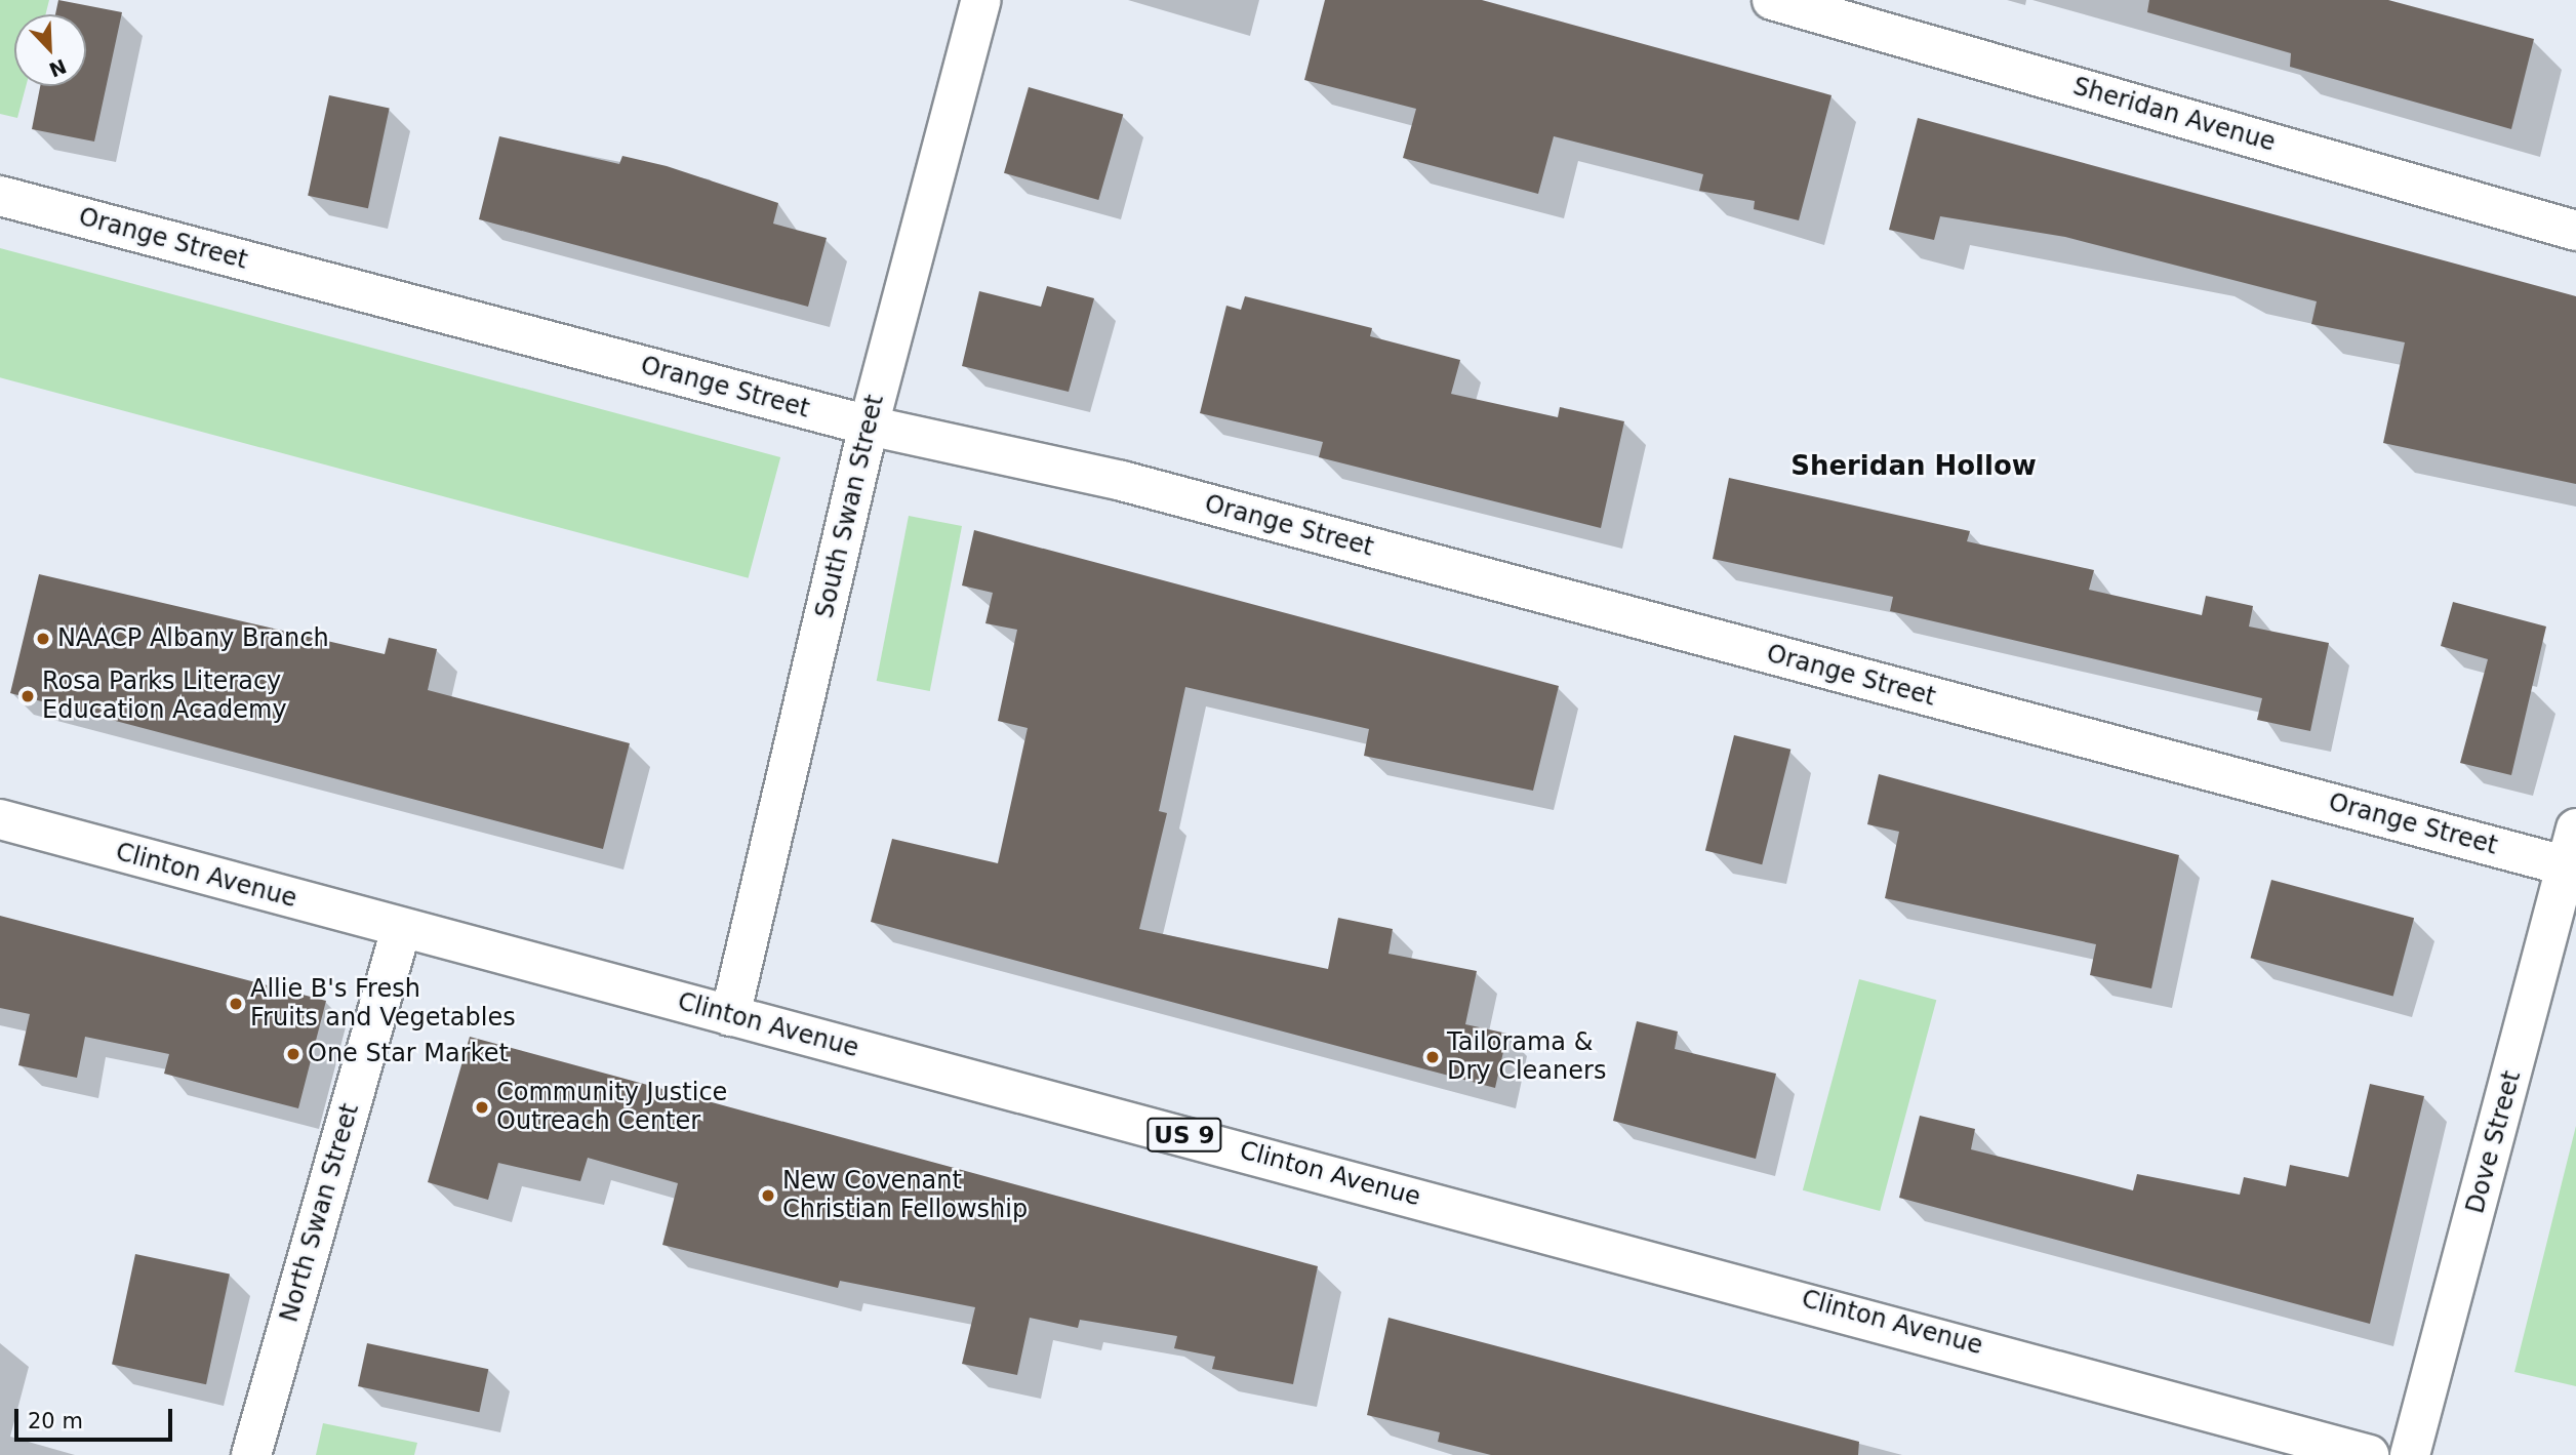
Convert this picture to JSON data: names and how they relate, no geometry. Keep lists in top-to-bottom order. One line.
{"streets":{"street":["Sheridan Avenue","Orange Street","South Swan Street","Clinton Avenue","US 9","Dove Street","North Swan Street"]},"crossings":[["Orange Street","South Swan Street"],["Orange Street","Dove Street"],["South Swan Street","Clinton Avenue"],["Clinton Avenue","North Swan Street"]],"districts":["Sheridan Hollow"],"places":["NAACP Albany Branch","Rosa Parks Literacy Education Academy","Allie B's Fresh Fruits and Vegetables","One Star Market","Tailorama & Dry Cleaners","Community Justice Outreach Center","New Covenant Christian Fellowship"],"scale_bar":"20 m","north":"bottom right"}
